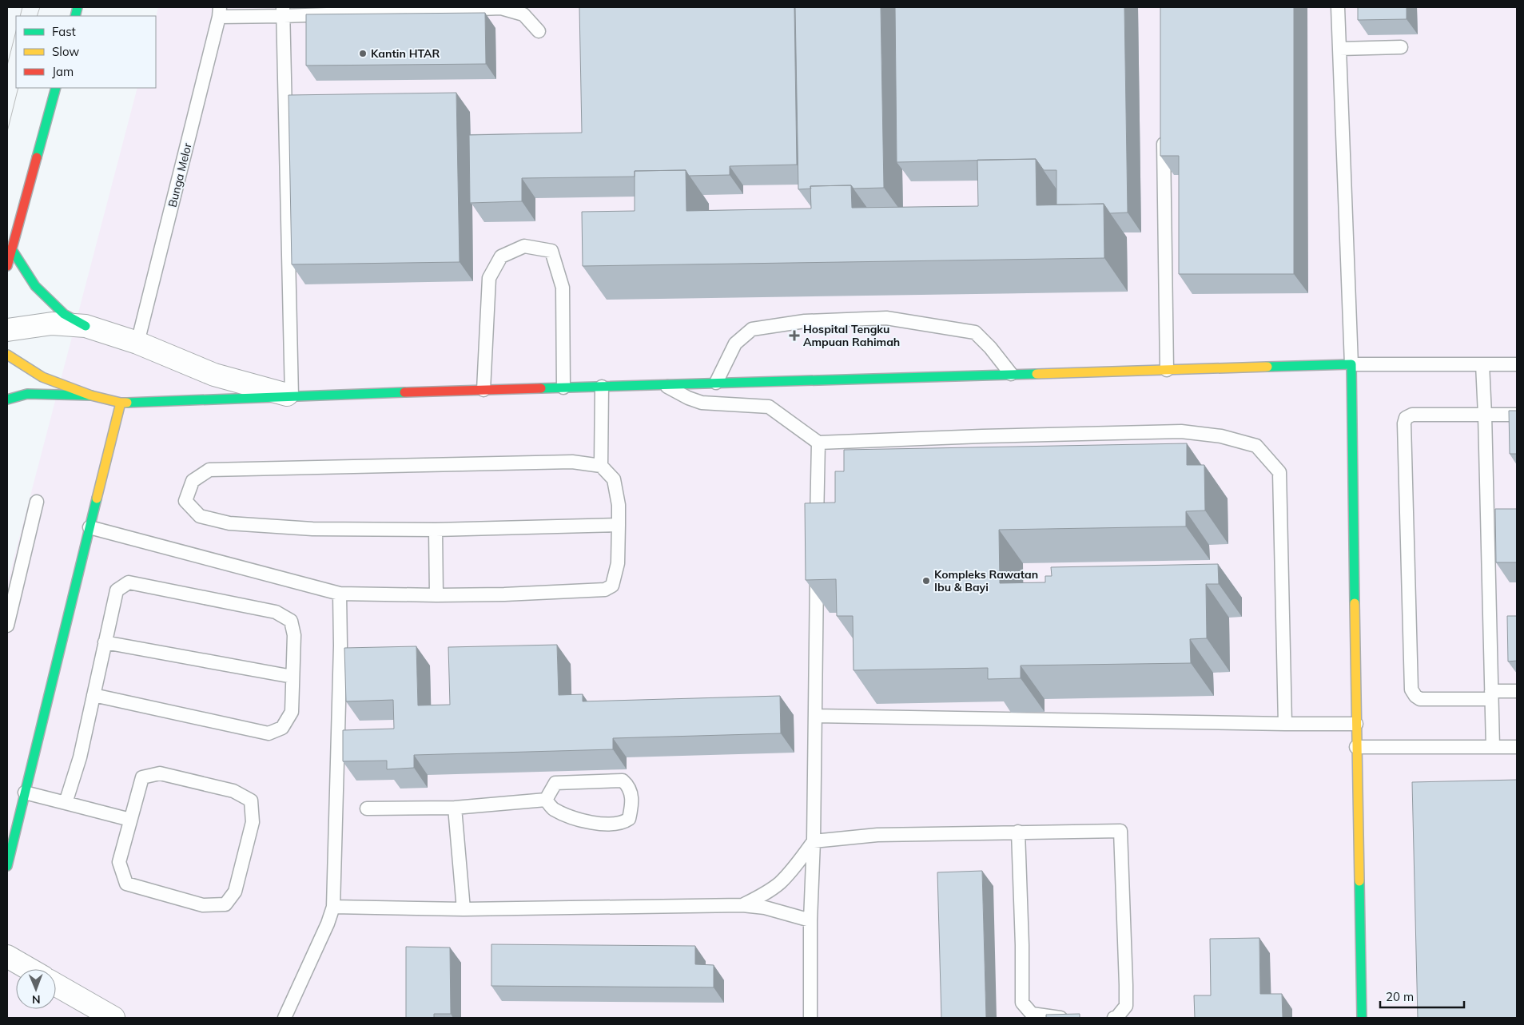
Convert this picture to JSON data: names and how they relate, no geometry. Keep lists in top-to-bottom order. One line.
{"streets":{"lane":["Bunga Melor"]},"places":{"other":["Kantin HTAR","Kompleks Rawatan Ibu & Bayi"],"health":["Hospital Tengku Ampuan Rahimah"]},"legend":["Fast","Slow","Jam"],"scale_bar":"20 m","north":"bottom"}
